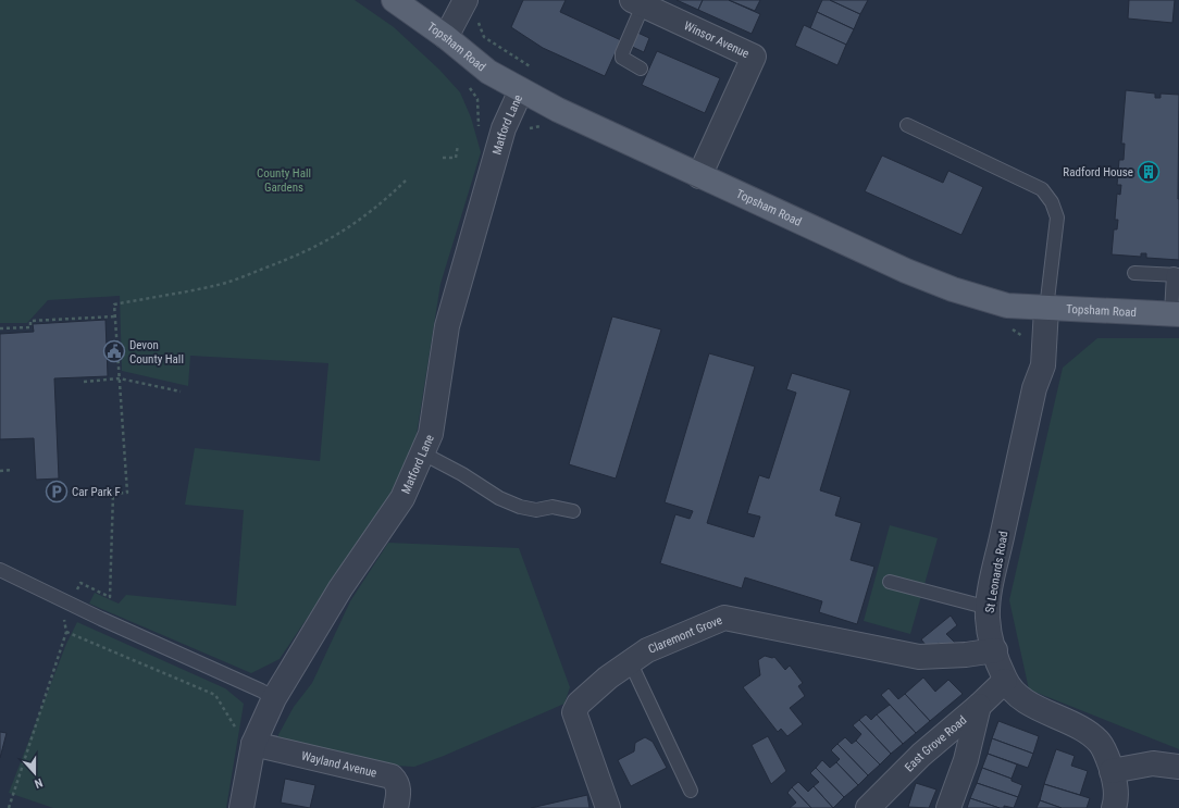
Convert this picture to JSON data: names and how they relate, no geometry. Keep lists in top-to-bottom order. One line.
{"streets":{"main road":["Topsham Road"],"street":["Winsor Avenue","Matford Lane","St Leonards Road","Claremont Grove","East Grove Road","Wayland Avenue"]},"crossings":[["Winsor Avenue","Topsham Road"],["Topsham Road","Matford Lane"],["Topsham Road","St Leonards Road"],["Matford Lane","Wayland Avenue"],["St Leonards Road","Claremont Grove"],["St Leonards Road","East Grove Road"]],"parks":["County Hall Gardens"],"places":{"building":["Radford House"],"public building":["Devon County Hall"],"parking":["Car Park F"]},"north":"bottom"}
